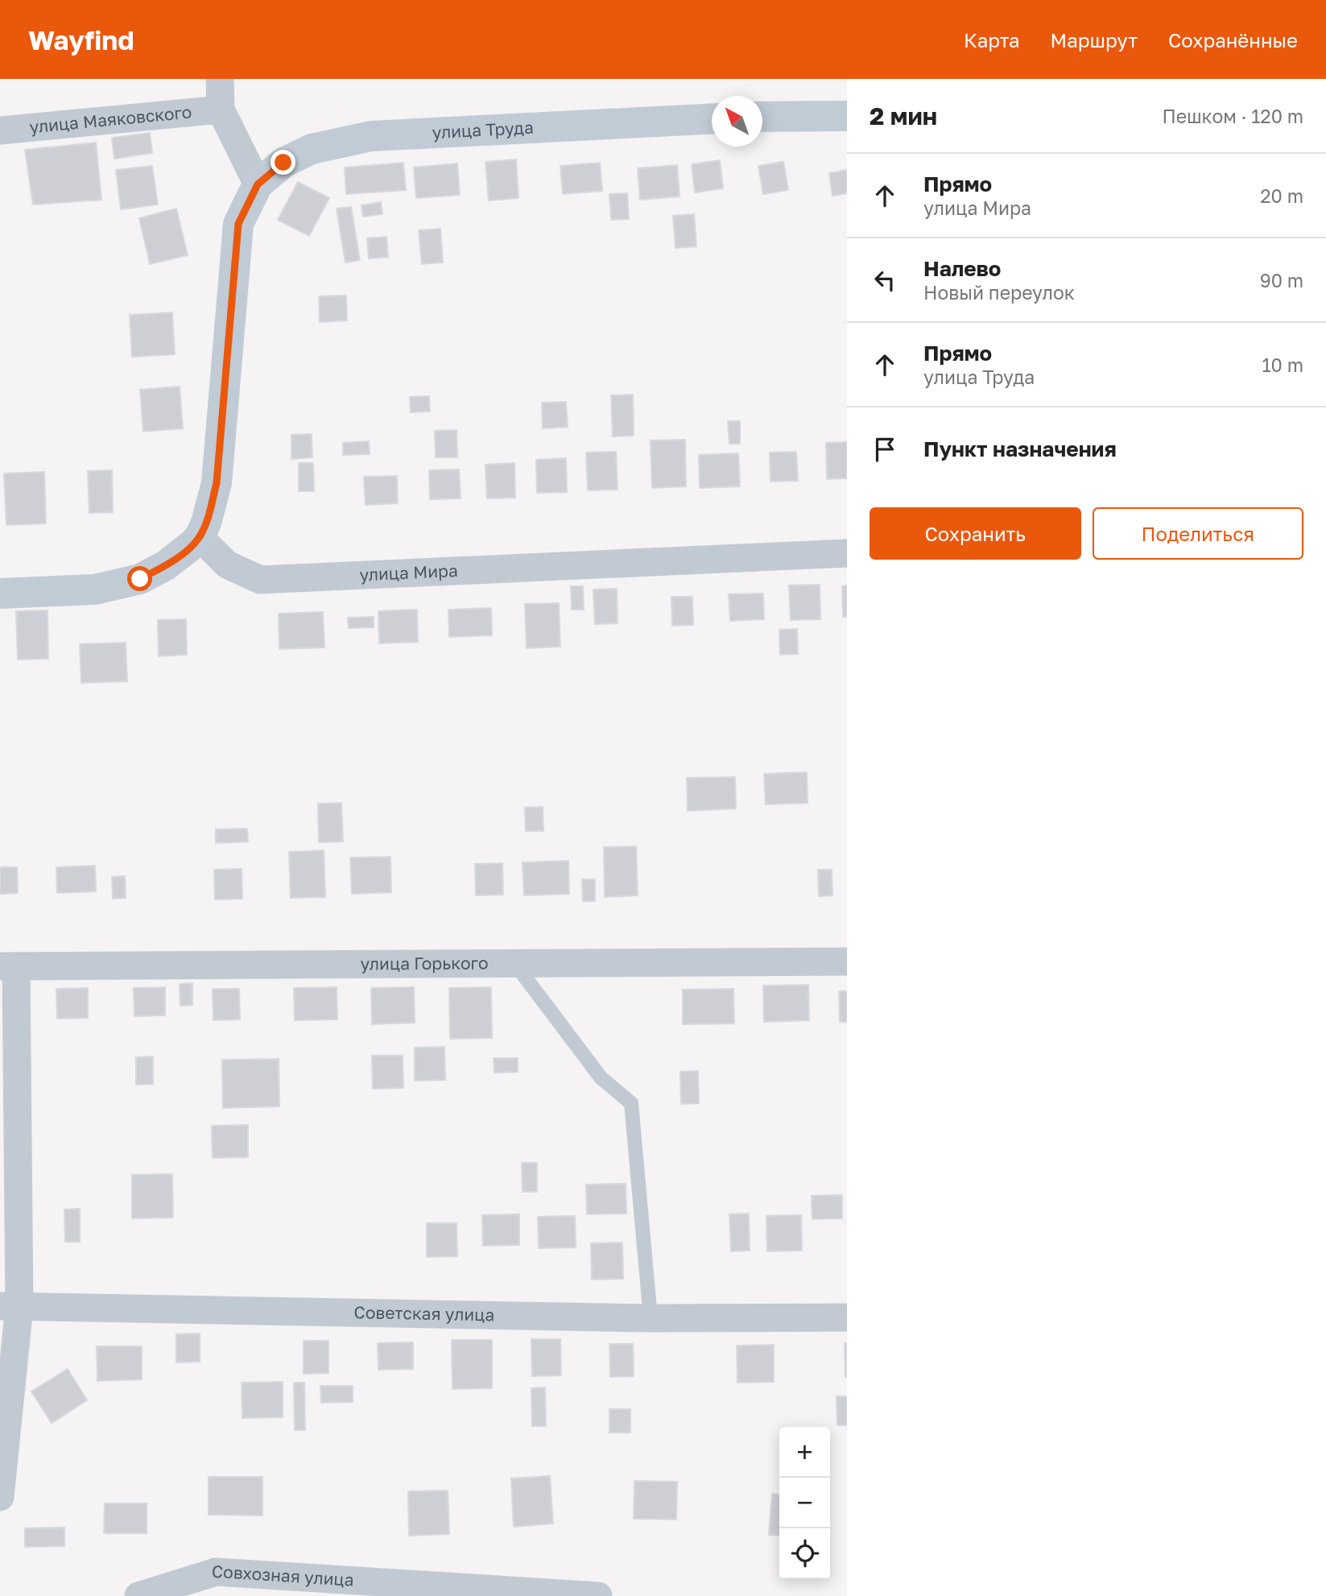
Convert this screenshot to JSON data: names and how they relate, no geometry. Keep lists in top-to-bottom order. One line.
{"streets":{"street":["улица Маяковского","улица Труда","улица Мира","улица Горького","Советская улица","Совхозная улица"]},"north":"top left","page":{"header":"Wayfind","nav":["Карта","Маршрут","Сохранённые"],"heading":["2 мин","Пешком · 120 m"],"list":[["Прямо","улица Мира","20 m"],["Налево","Новый переулок","90 m"],["Прямо","улица Труда","10 m"],"Пункт назначения"],"buttons":["Сохранить","Поделиться"],"map_buttons":["+","−"]}}
